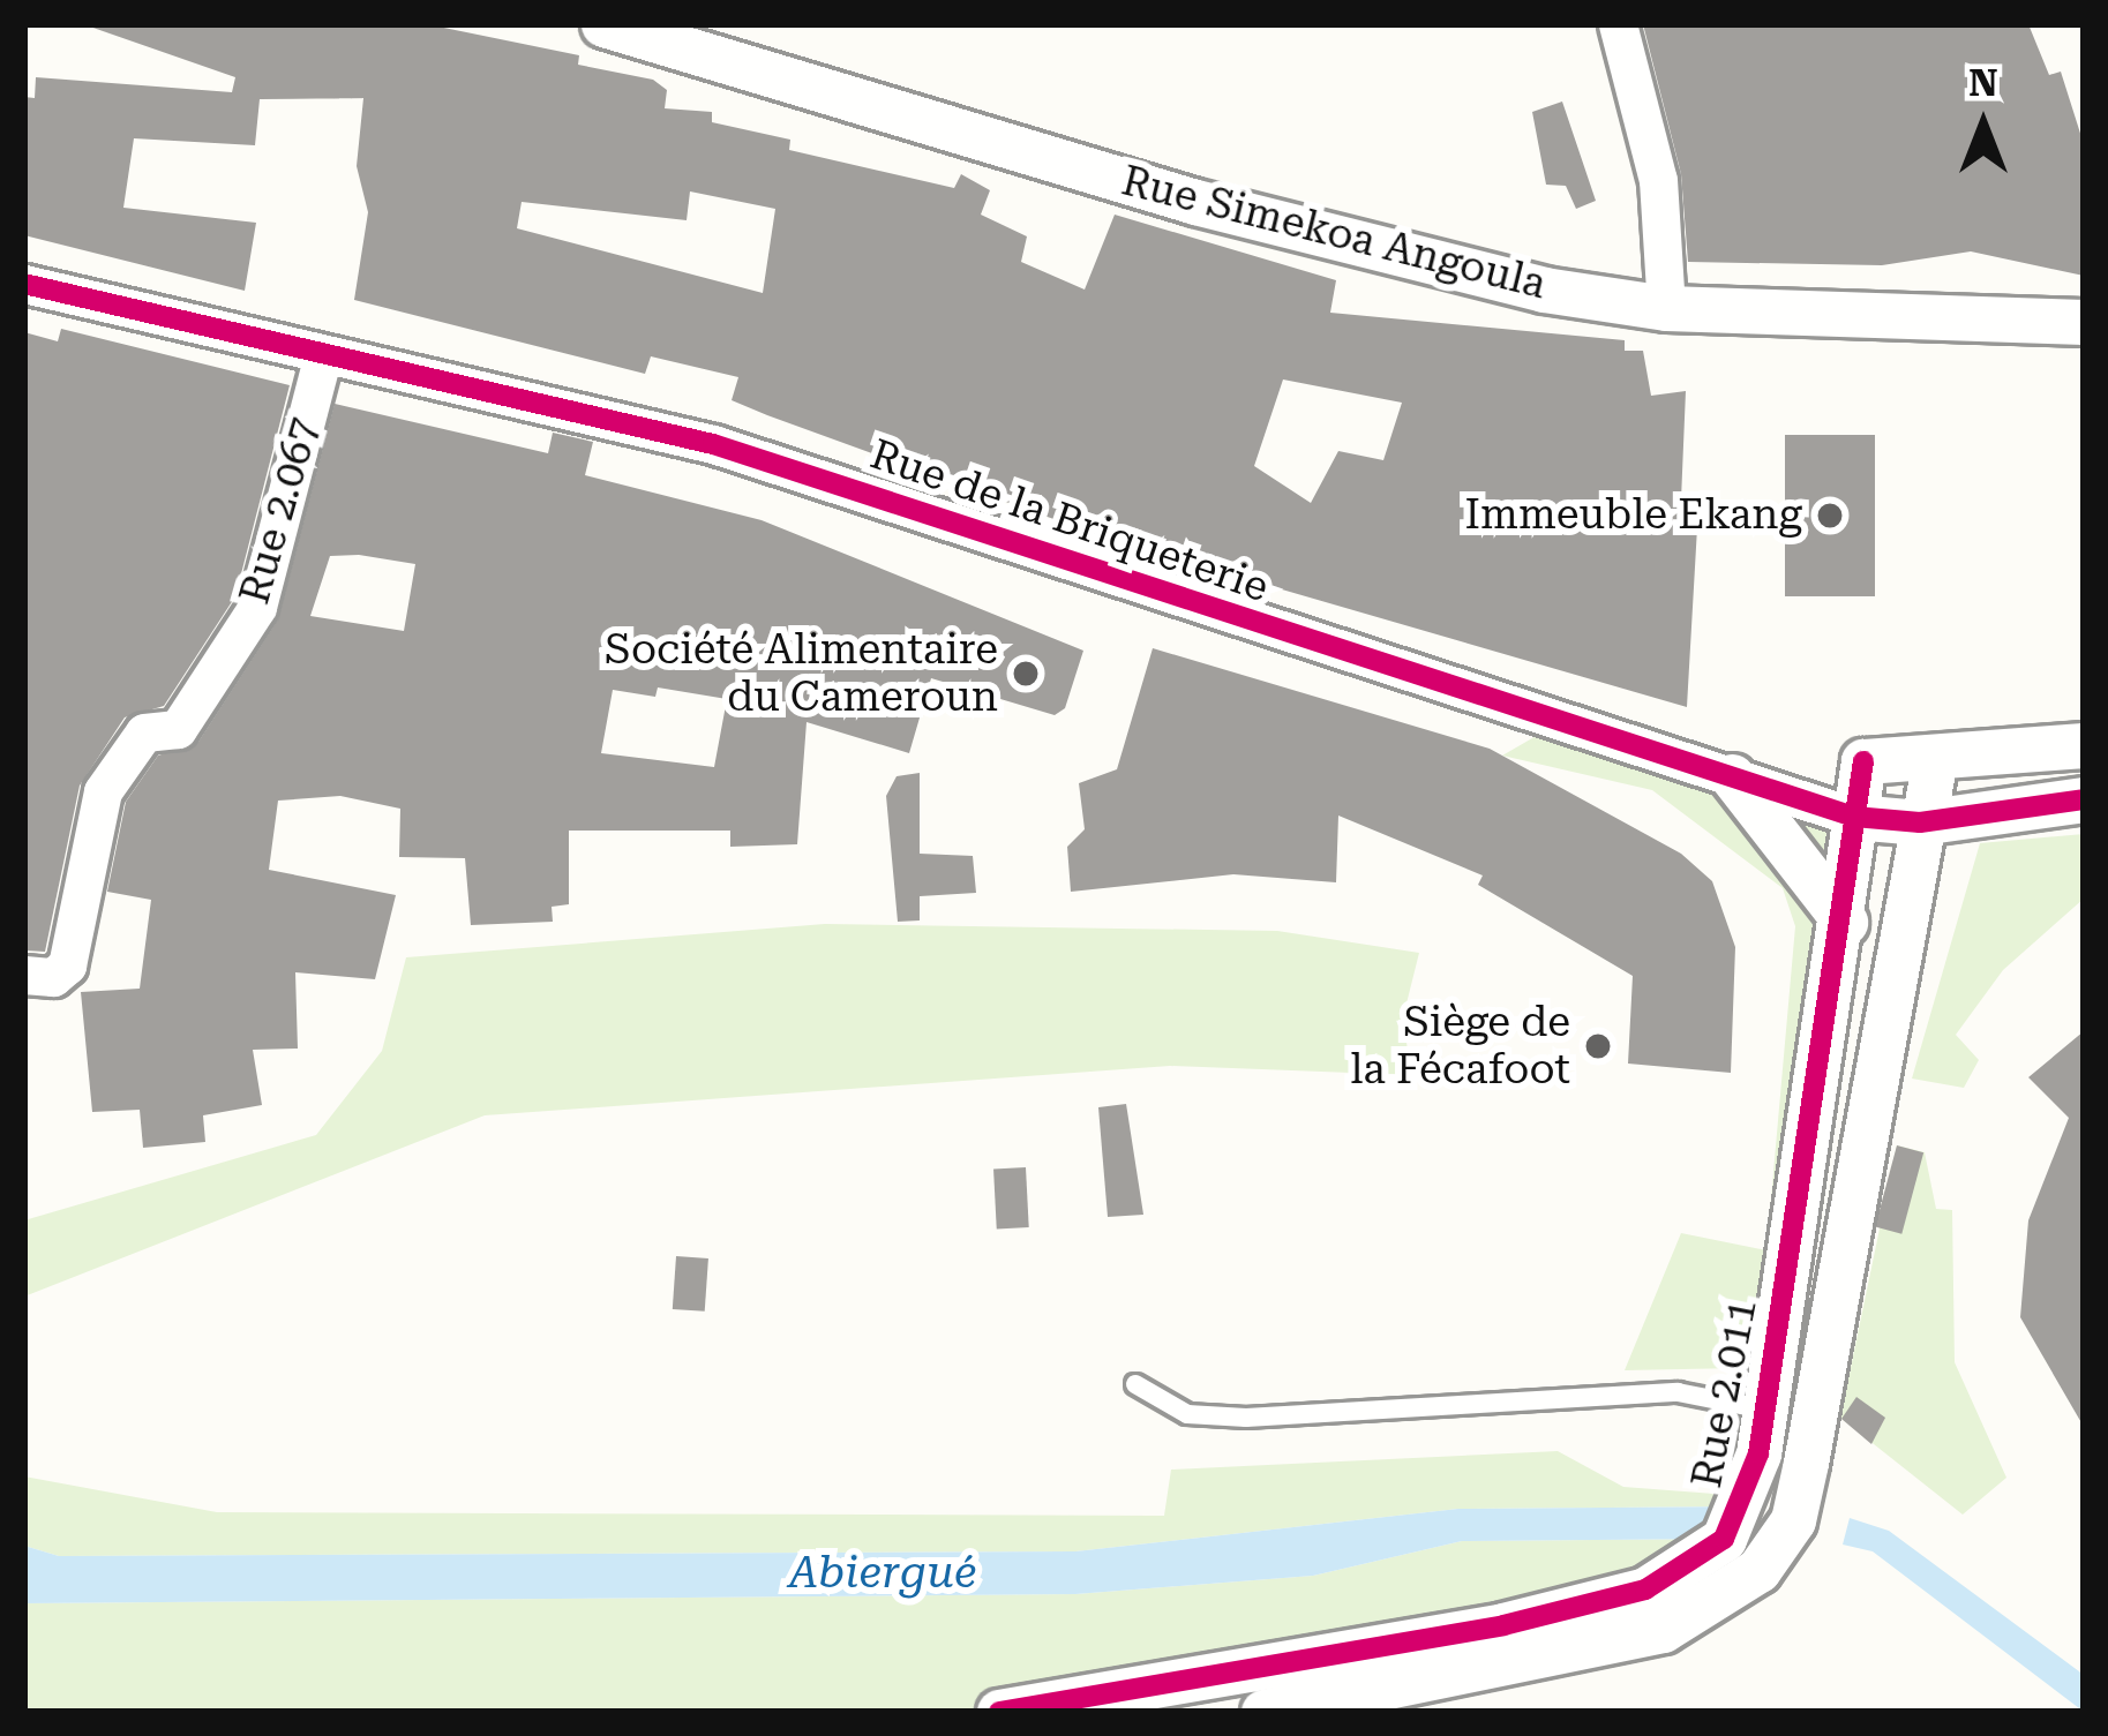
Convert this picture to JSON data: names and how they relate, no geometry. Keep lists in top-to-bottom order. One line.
{"streets":{"street":["Rue Simekoa Angoula","Rue 2.067","Rue de la Briqueterie","Rue 2.011"]},"crossings":[["Rue 2.067","Rue de la Briqueterie"],["Rue de la Briqueterie","Rue 2.011"]],"water":["Abiergué"],"places":["Immeuble Ekang","Société Alimentaire du Cameroun","Siège de la Fécafoot"],"north":"top"}
